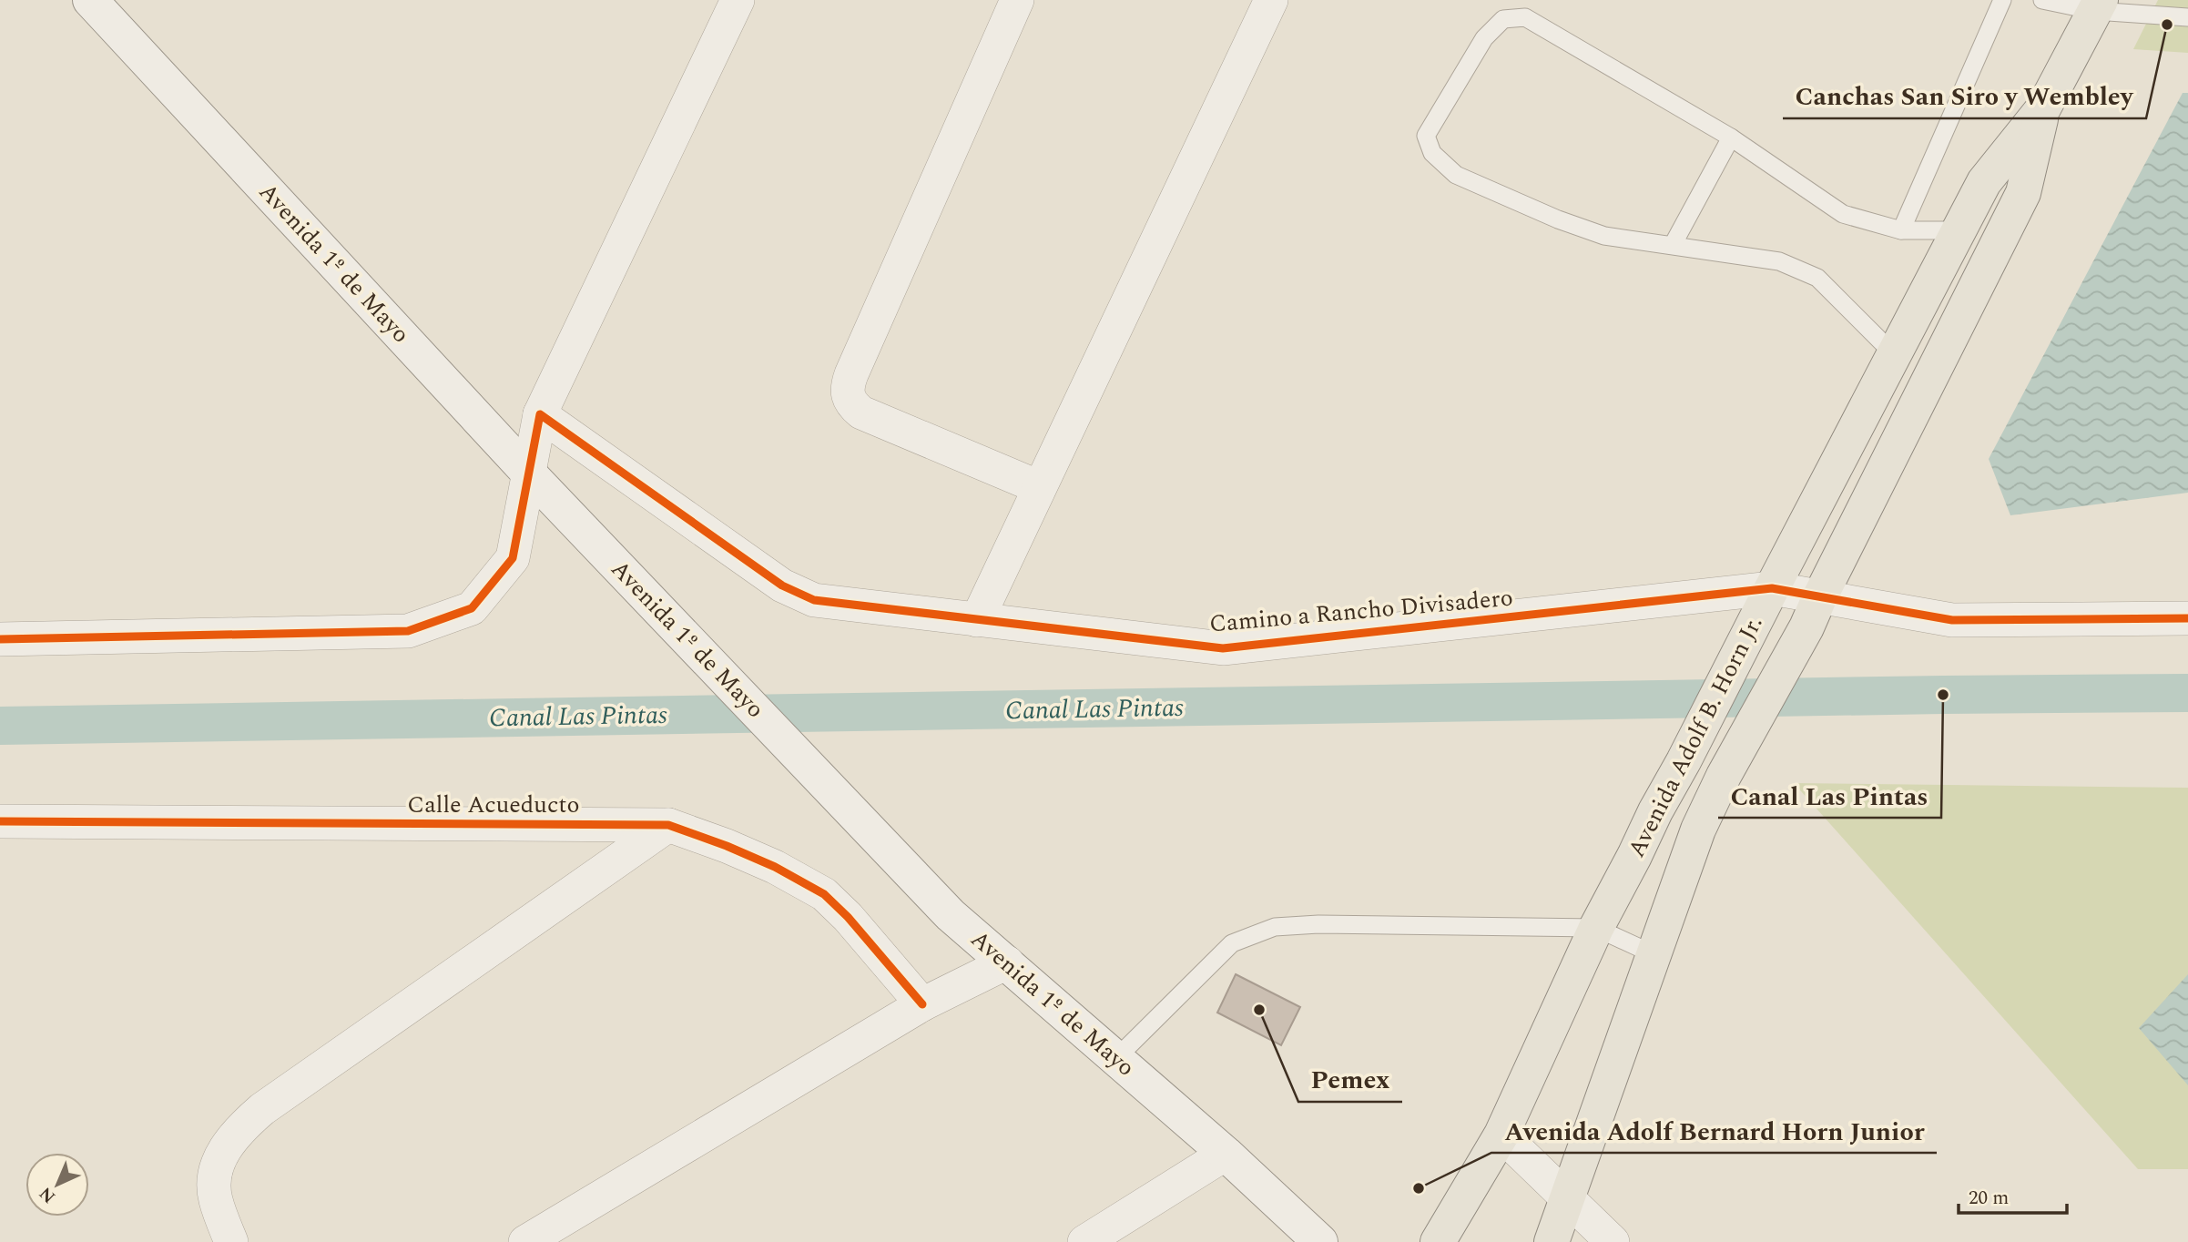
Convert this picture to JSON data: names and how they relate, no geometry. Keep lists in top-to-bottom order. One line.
{"streets":{"main road":["Avenida 1º de Mayo","Avenida Adolf B. Horn Jr."],"street":["Camino a Rancho Divisadero","Calle Acueducto"]},"crossings":[["Camino a Rancho Divisadero","Avenida Adolf B. Horn Jr."]],"water":["Canal Las Pintas"],"places":["Canchas San Siro y Wembley","Canal Las Pintas","Pemex","Avenida Adolf Bernard Horn Junior"],"scale_bar":"20 m","north":"bottom left"}
